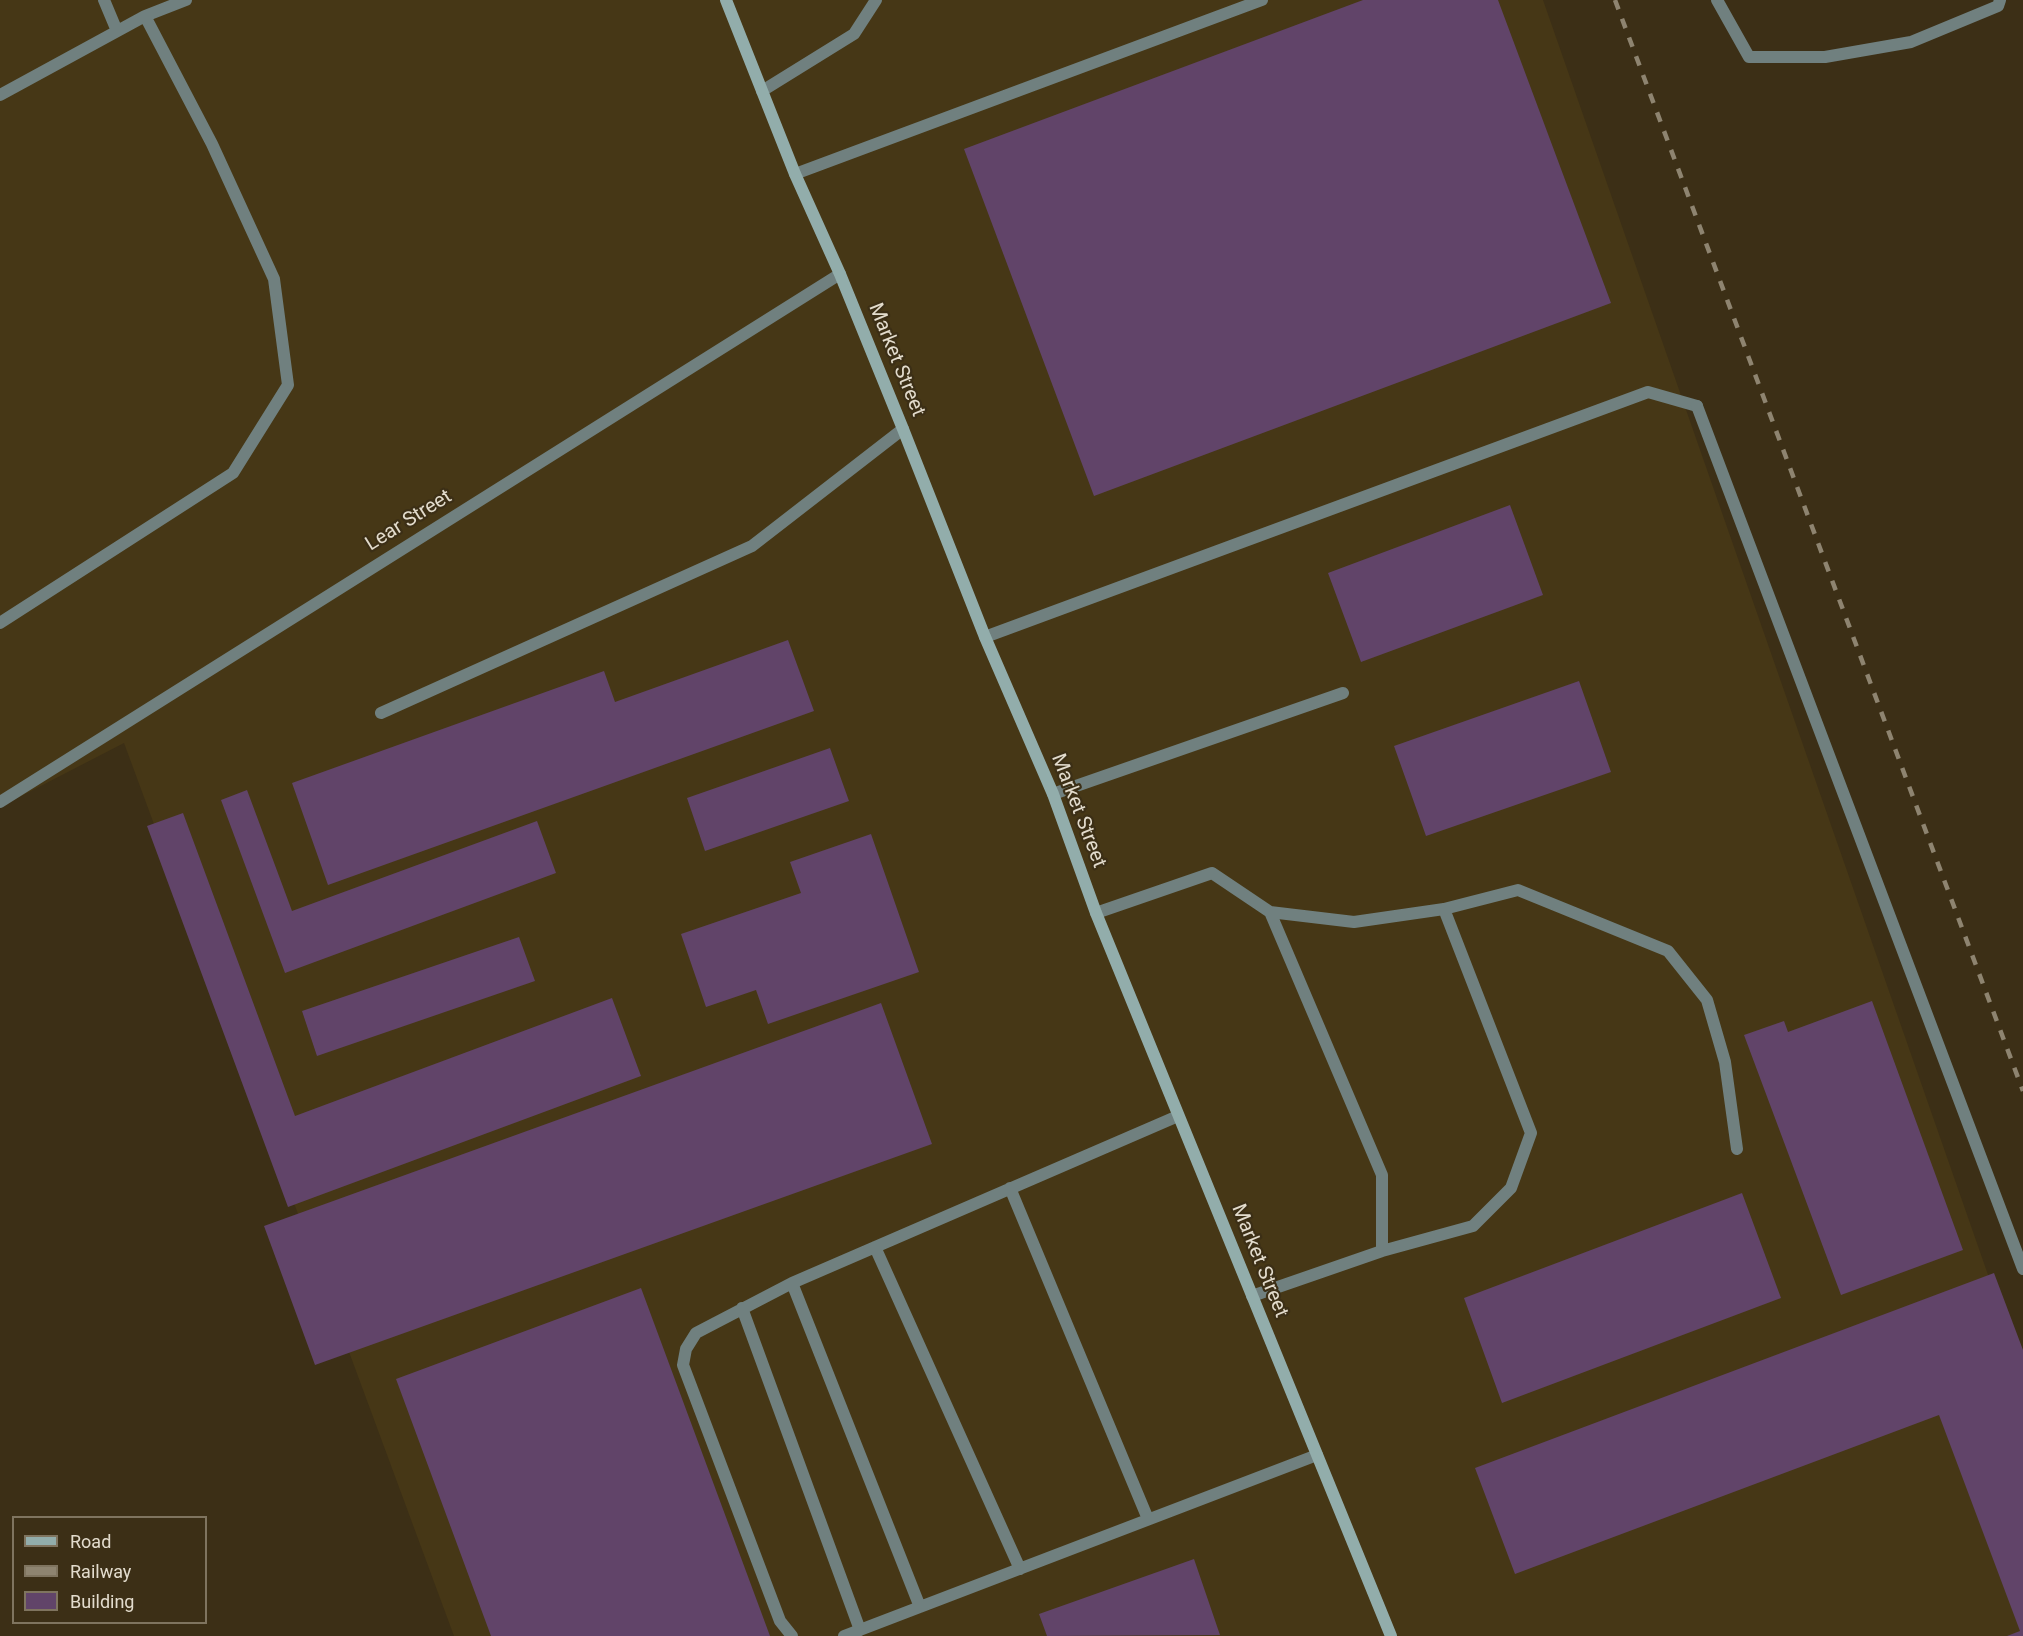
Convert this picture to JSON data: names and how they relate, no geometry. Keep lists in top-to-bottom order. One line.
{"streets":{"main road":["Market Street"],"street":["Lear Street"]},"crossings":[["Market Street","Lear Street"]],"legend":["Road","Railway","Building"]}
